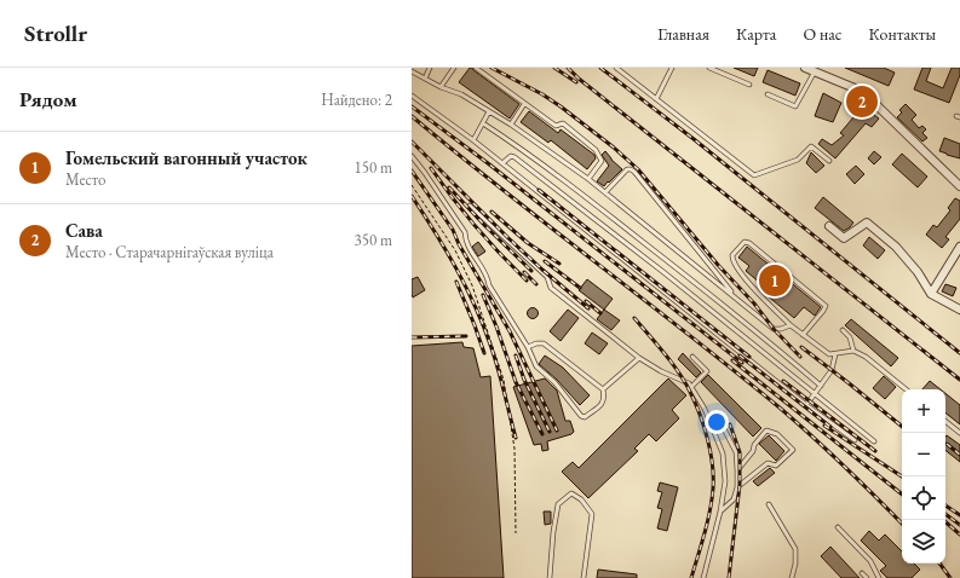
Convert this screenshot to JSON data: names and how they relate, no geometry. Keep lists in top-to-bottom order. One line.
{"page":{"header":"Strollr","nav":["Главная","Карта","О нас","Контакты"],"heading":["Рядом","Найдено: 2"],"pins":["2","1"],"list":[{"mark":"1","name":"Гомельский вагонный участок","note":"Место","value":"150 m"},{"mark":"2","name":"Сава","note":"Место · Старачарнігаўская вуліца","value":"350 m"}],"map_buttons":["+","−"]}}
